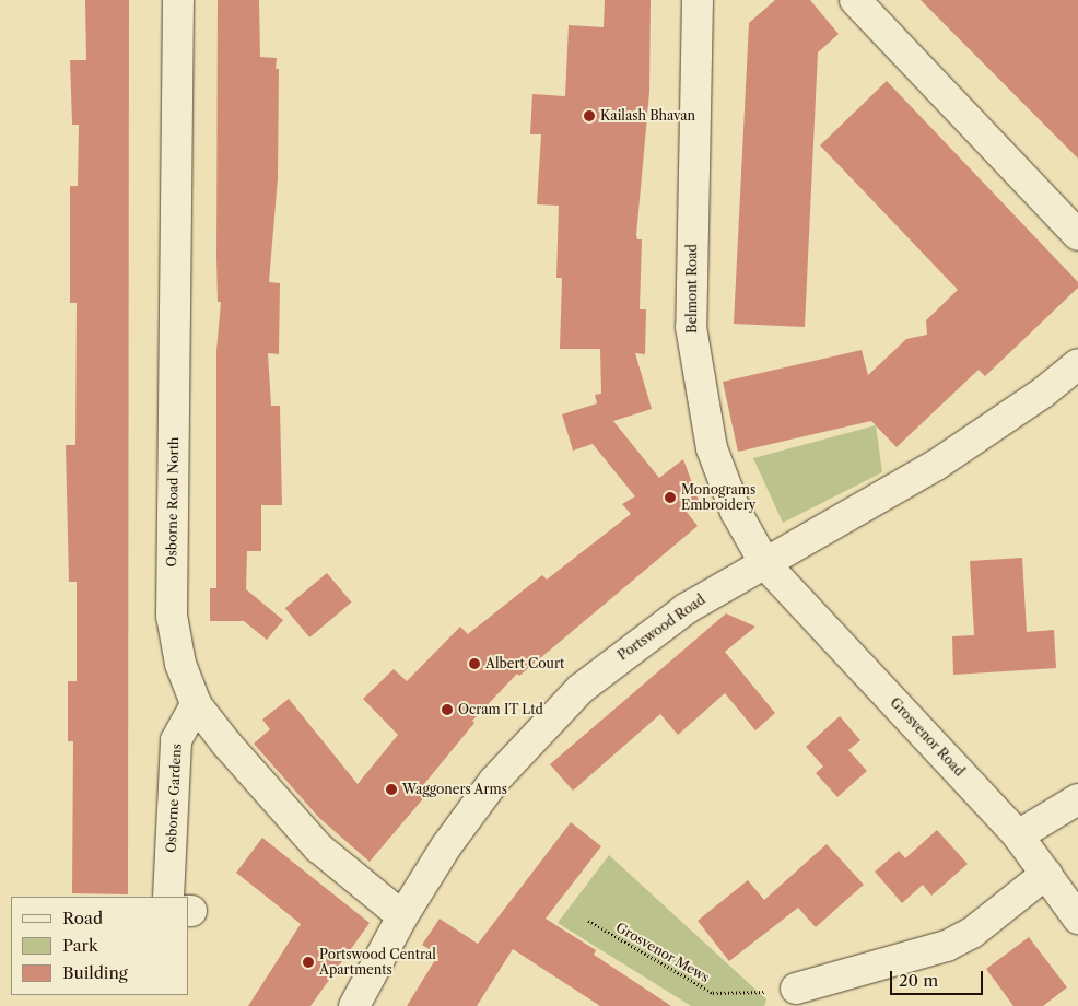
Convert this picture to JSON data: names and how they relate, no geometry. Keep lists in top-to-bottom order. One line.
{"streets":{"street":["Belmont Road","Osborne Road North","Portswood Road","Grosvenor Road","Osborne Gardens"],"path":["Grosvenor Mews"]},"crossings":[["Belmont Road","Portswood Road"],["Belmont Road","Grosvenor Road"],["Osborne Road North","Portswood Road"],["Osborne Road North","Osborne Gardens"],["Portswood Road","Grosvenor Road"]],"places":["Kailash Bhavan","Monograms Embroidery","Albert Court","Ocram IT Ltd","Waggoners Arms","Portswood Central Apartments"],"legend":["Road","Park","Building"],"scale_bar":"20 m"}
